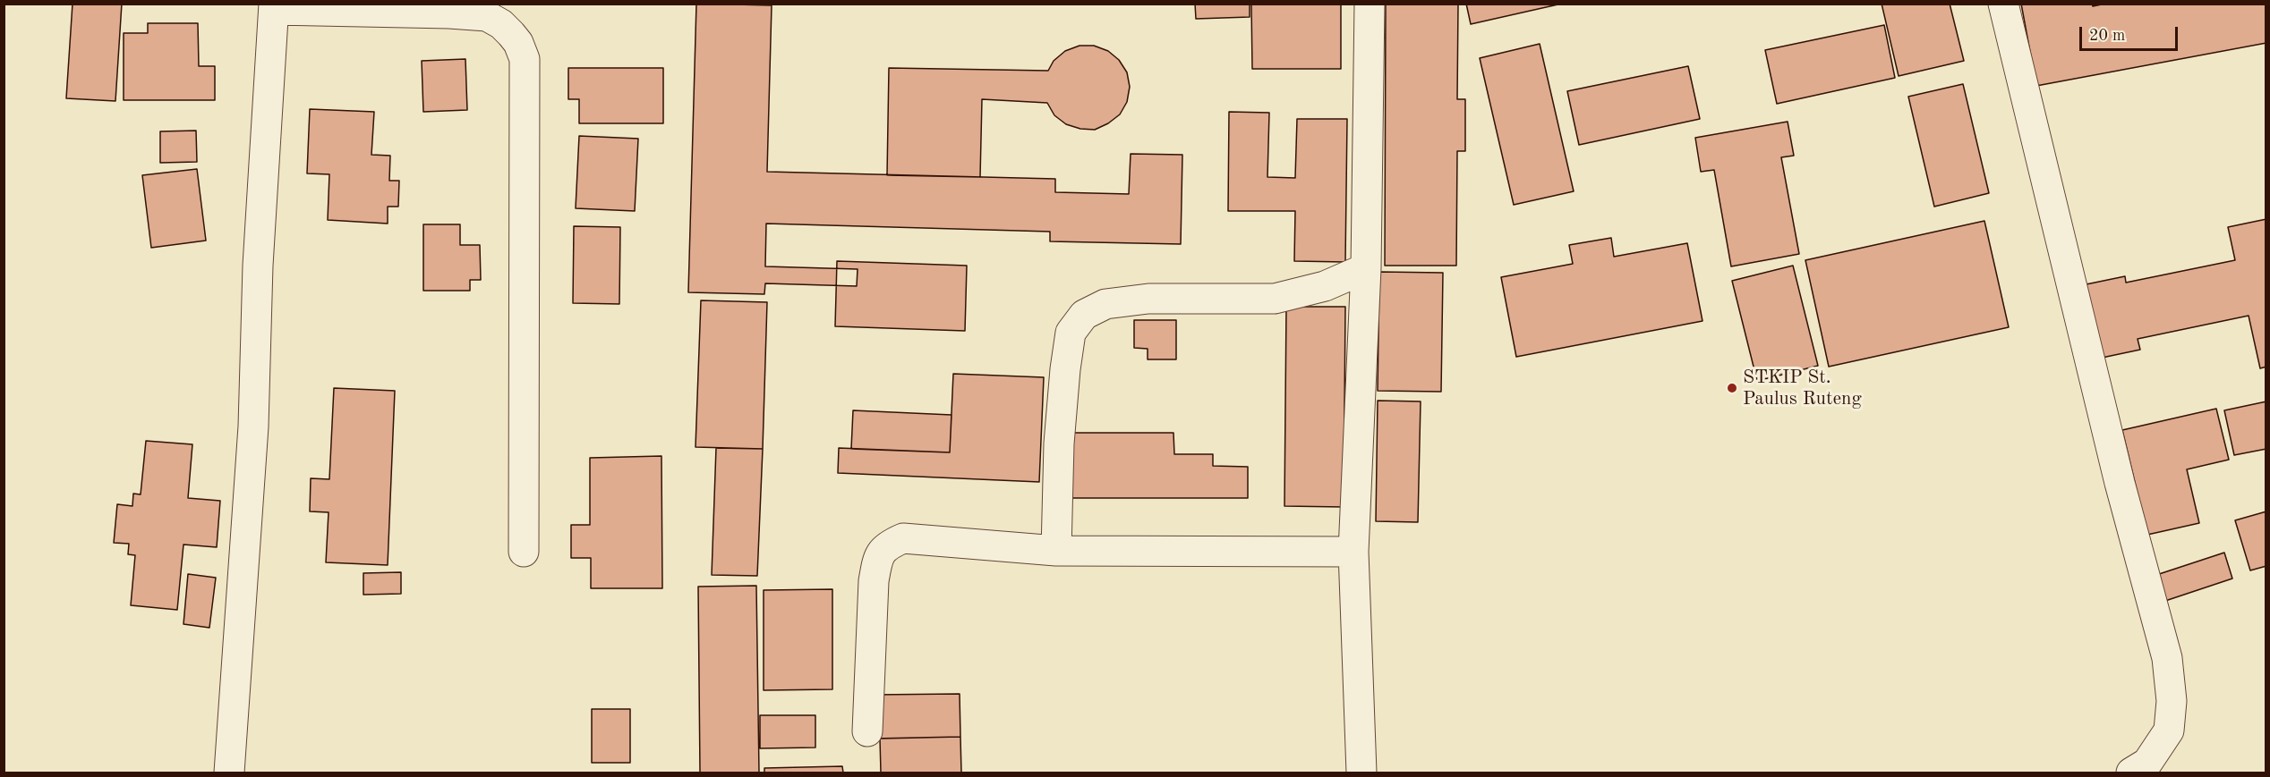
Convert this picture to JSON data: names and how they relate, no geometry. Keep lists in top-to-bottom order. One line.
{"places":["STKIP St. Paulus Ruteng"],"scale_bar":"20 m"}
